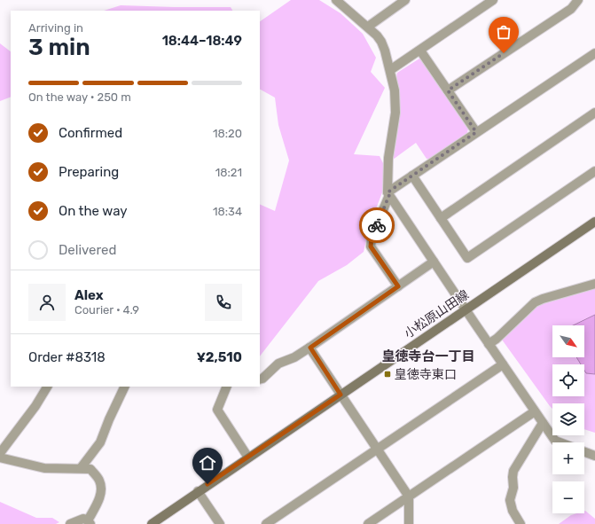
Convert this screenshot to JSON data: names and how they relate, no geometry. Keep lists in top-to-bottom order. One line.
{"streets":{"street":["小松原山田線"]},"districts":["皇徳寺台一丁目"],"places":{"transit":["皇徳寺東口"]},"north":"bottom right","page":{"heading":["3 min","Arriving in","18:44–18:49"],"panel":["Alex","Courier · 4.9","Order #8318","¥2,510"],"bar":"On the way · 250 m","list":[["Confirmed","18:20"],["Preparing","18:21"],["On the way","18:34"],"Delivered"],"map_buttons":["+","−"]}}
